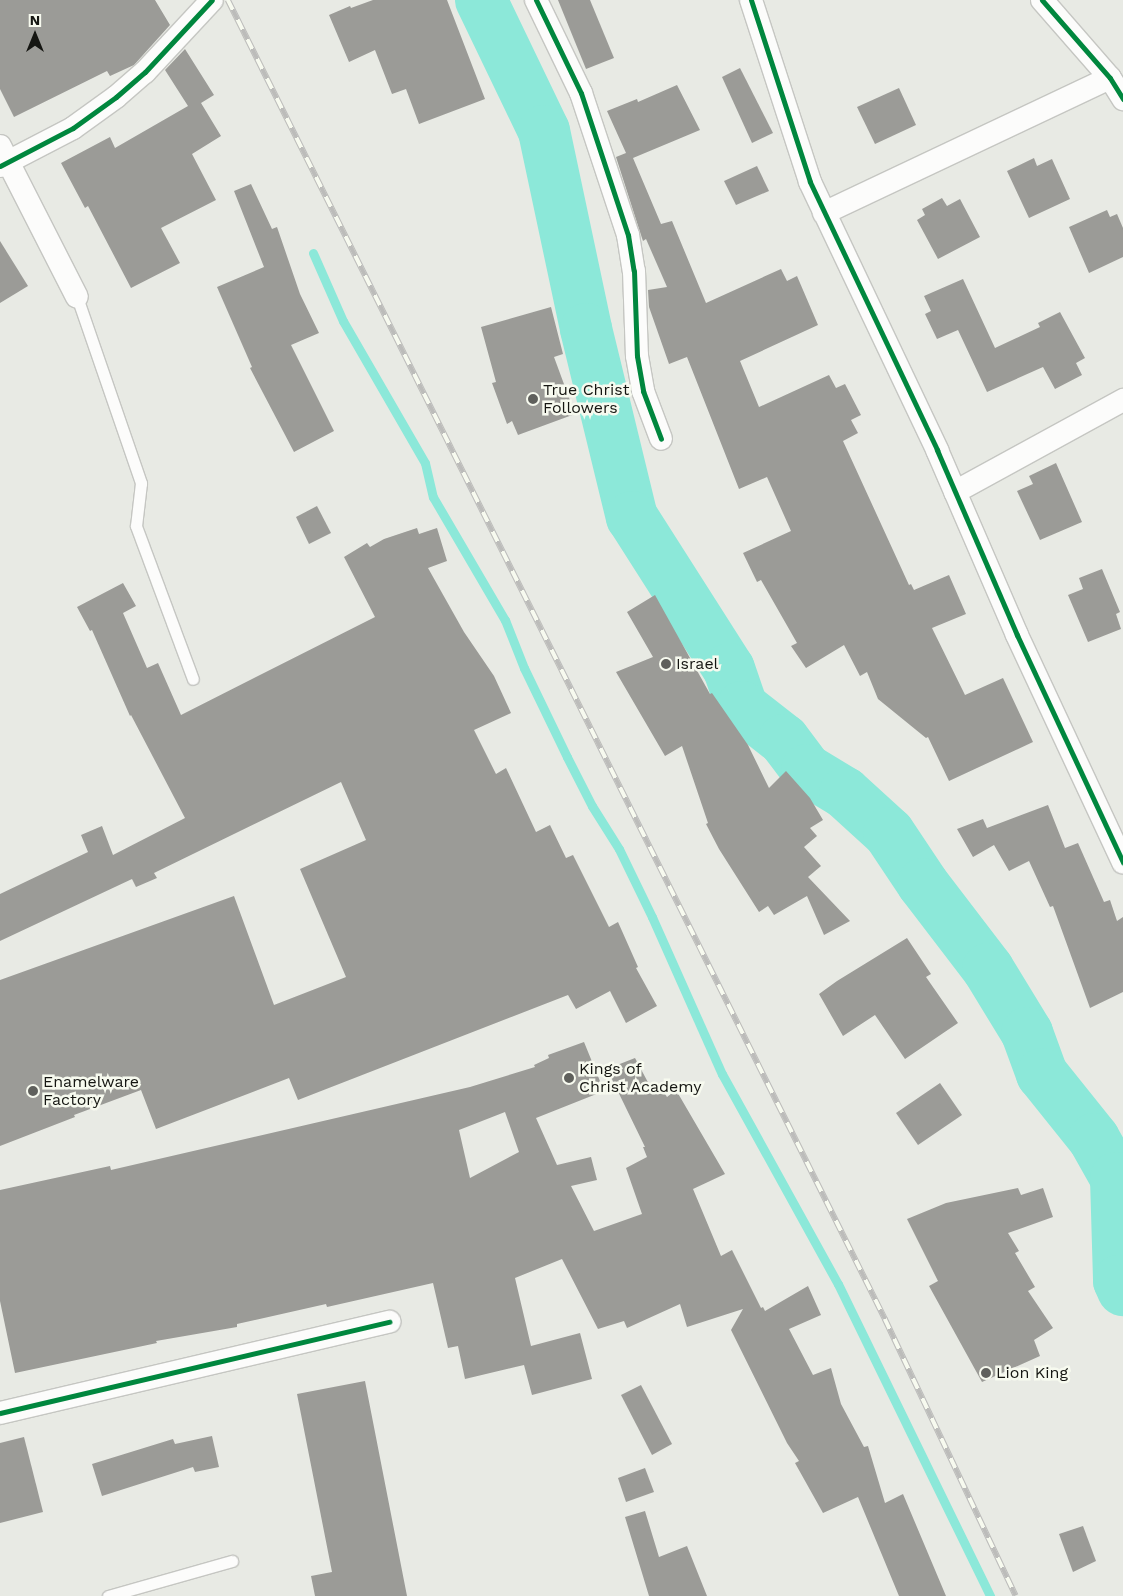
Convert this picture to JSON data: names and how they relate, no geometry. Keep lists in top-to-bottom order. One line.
{"places":["True Christ Followers","Israel","Kings of Christ Academy","Enamelware Factory","Lion King"],"north":"top"}
